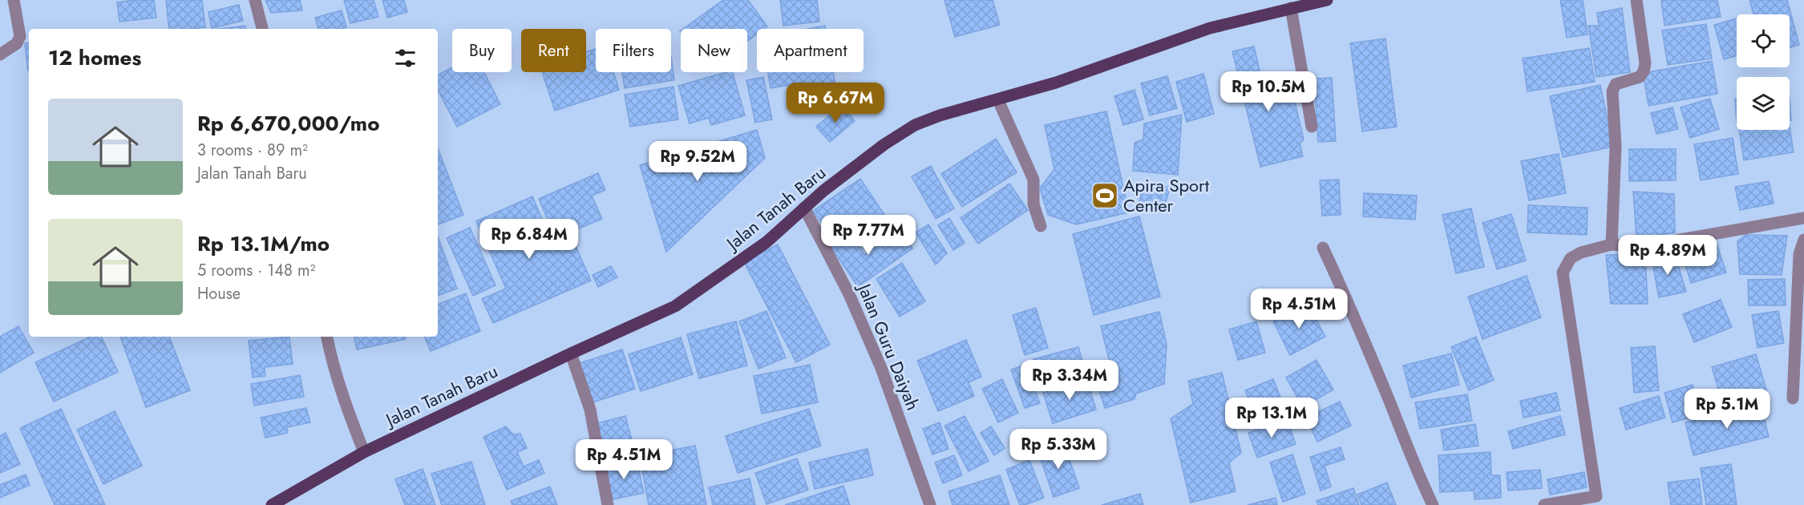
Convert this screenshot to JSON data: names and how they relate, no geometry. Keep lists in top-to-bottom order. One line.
{"streets":{"main road":["Jalan Tanah Baru"],"street":["Jalan Guru Daiyah"]},"crossings":[["Jalan Tanah Baru","Jalan Guru Daiyah"]],"places":{"sports":["Apira Sport Center"]},"page":{"chip":["Buy","Rent","Filters","New","Apartment"],"heading":"12 homes","price":["Rp 10.5M","Rp 6.67M","Rp 9.52M","Rp 7.77M","Rp 6.84M","Rp 4.89M","Rp 4.51M","Rp 3.34M","Rp 5.1M","Rp 13.1M","Rp 5.33M","Rp 4.51M"],"list":[{"name":"Rp 6,670,000/mo","note":"3 rooms · 89 m² · Jalan Tanah Baru"},{"name":"Rp 13.1M/mo","note":"5 rooms · 148 m² · House"}]}}
